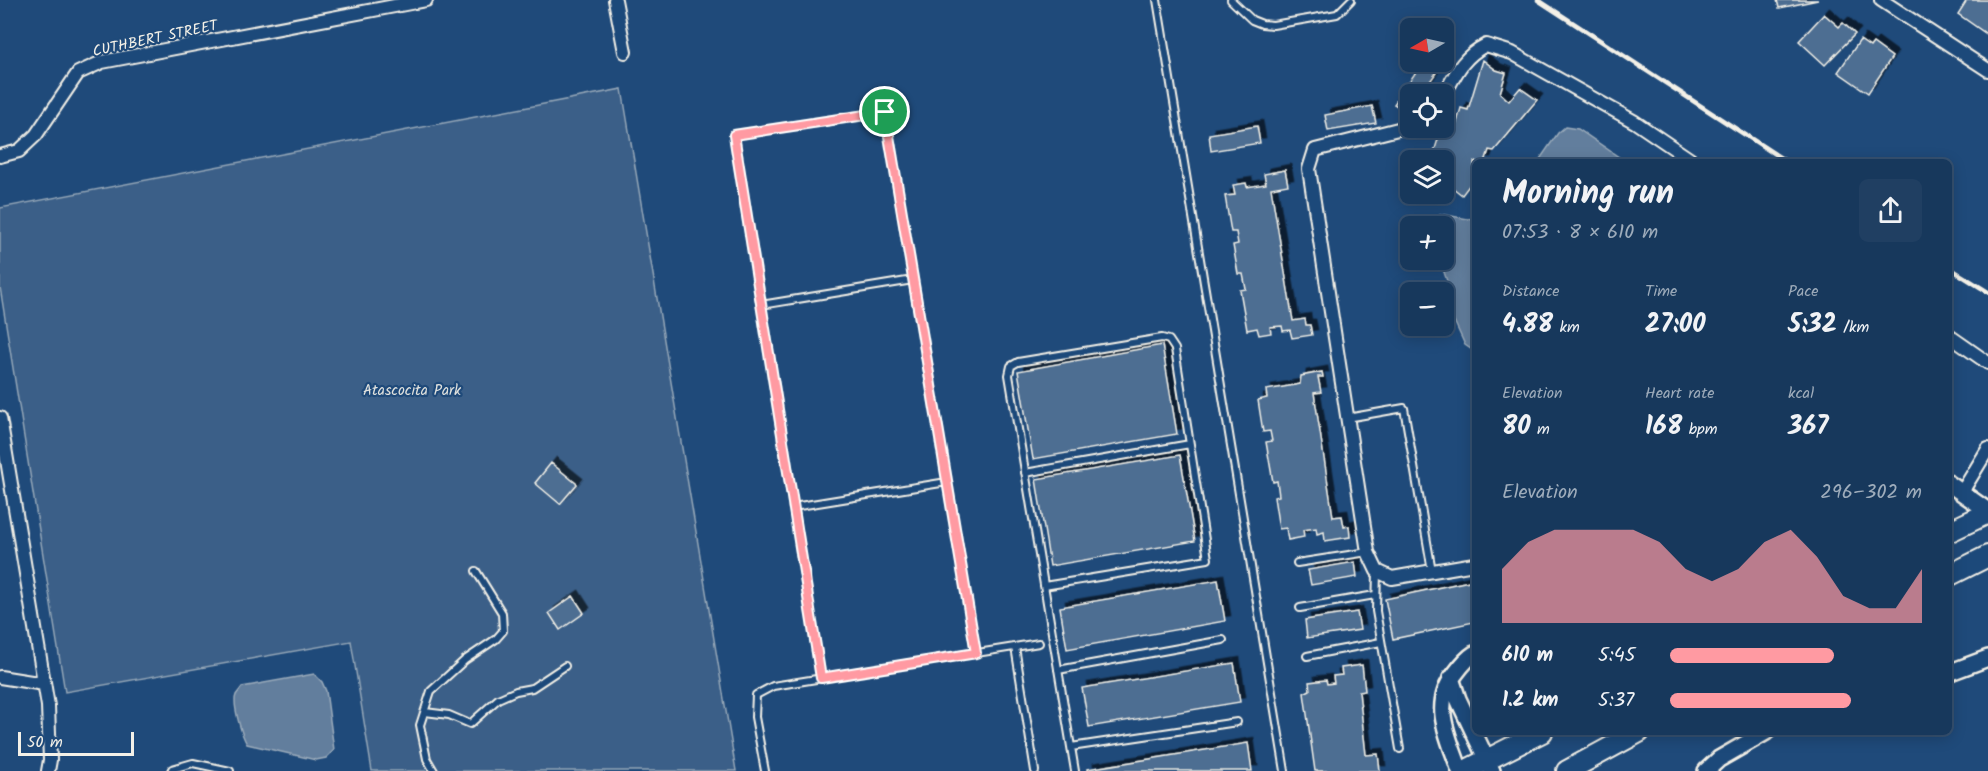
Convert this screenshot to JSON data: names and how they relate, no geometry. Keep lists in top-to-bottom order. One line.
{"streets":{"street":["CUTHBERT STREET"]},"parks":["Atascocita Park"],"scale_bar":"50 m","north":"left","page":{"map_buttons":["+","−"],"heading":["Morning run","07:53 · 8 × 610 m"],"stats":[["Distance","4.88 km"],["Time","27:00"],["Pace","5:32 /km"],["Elevation","80 m"],["Heart rate","168 bpm"],["kcal","367"]],"chart":["Elevation","296–302 m"],"list":[{"name":"610 m","note":"5:45"},{"name":"1.2 km","note":"5:37"}],"scale":"50 m"}}
